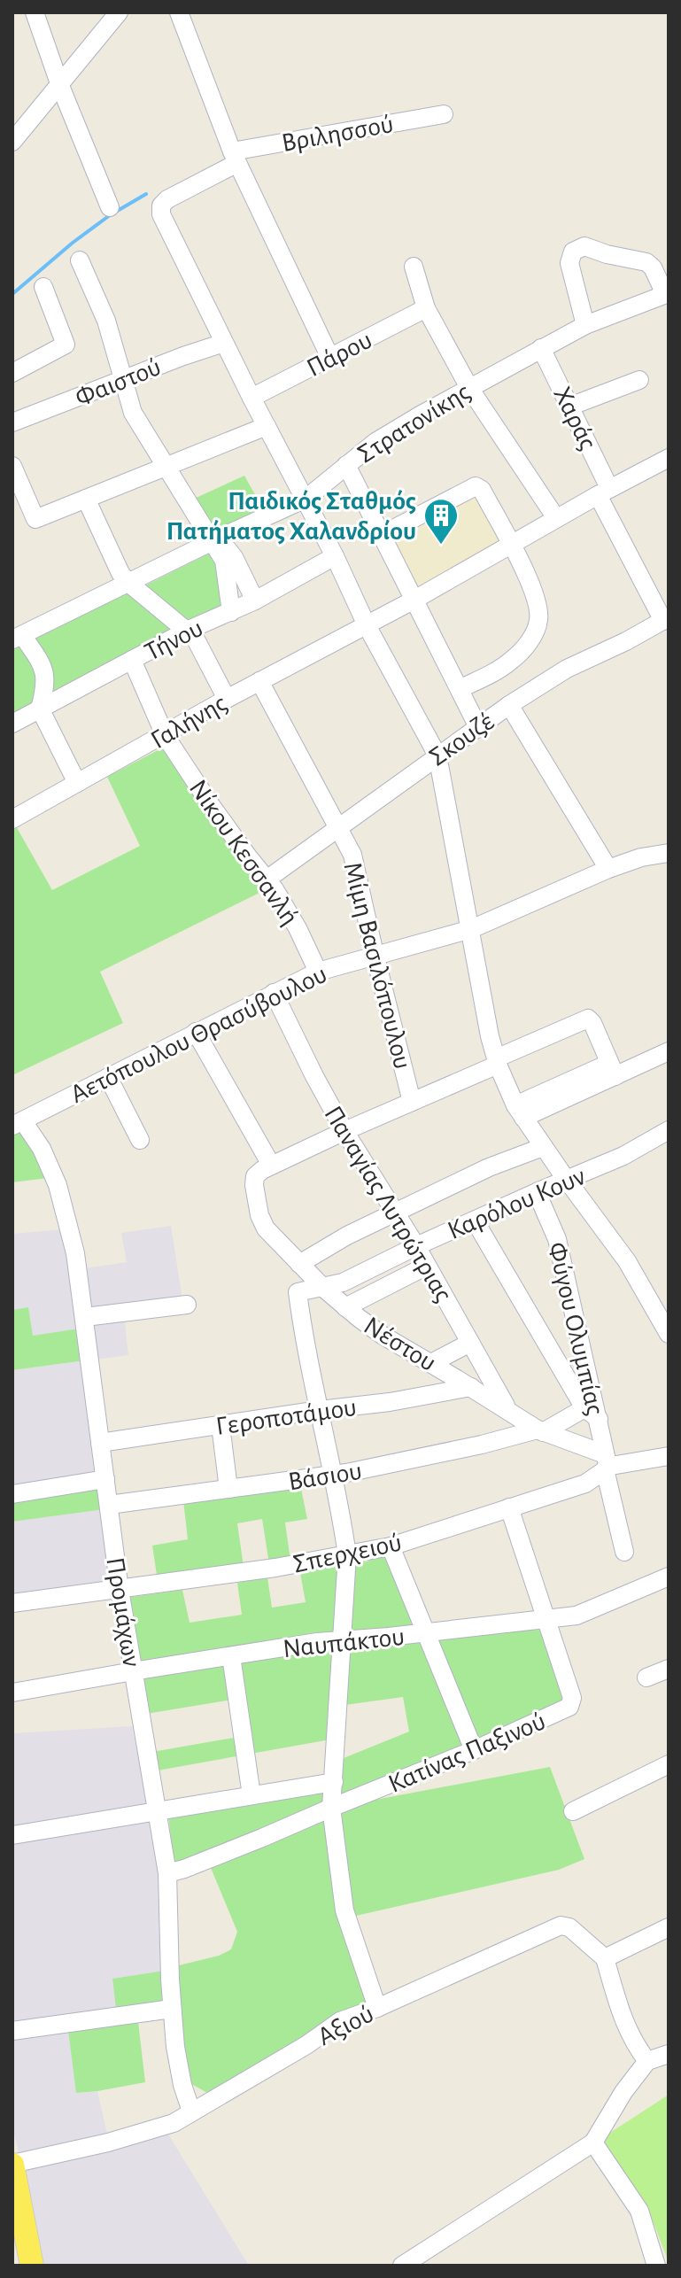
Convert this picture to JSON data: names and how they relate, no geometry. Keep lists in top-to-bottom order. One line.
{"streets":{"street":["Βριλησσού","Πάρου","Φαιστού","Χαράς","Στρατονίκης","Τήνου","Γαλήνης","Σκουζέ","Νίκου Κεσσανλή","Μίμη Βασιλόπουλου","Αετόπουλου Θρασύβουλου","Καρόλου Κουν","Παναγίας Λυτρώτριας","Φύγου Ολυμπίας","Νέστου","Γεροποτάμου","Βάσιου","Σπερχειού","Προμάχων","Ναυπάκτου","Κατίνας Παξινού","Αξιού"]},"crossings":[["Βριλησσού","Φαιστού"],["Χαράς","Στρατονίκης"],["Χαράς","Γαλήνης"],["Χαράς","Σκουζέ"],["Τήνου","Νίκου Κεσσανλή"],["Γαλήνης","Νίκου Κεσσανλή"],["Γαλήνης","Μίμη Βασιλόπουλου"],["Σκουζέ","Νίκου Κεσσανλή"],["Σκουζέ","Μίμη Βασιλόπουλου"],["Νίκου Κεσσανλή","Αετόπουλου Θρασύβουλου"],["Μίμη Βασιλόπουλου","Αετόπουλου Θρασύβουλου"],["Αετόπουλου Θρασύβουλου","Παναγίας Λυτρώτριας"],["Αετόπουλου Θρασύβουλου","Προμάχων"],["Καρόλου Κουν","Παναγίας Λυτρώτριας"],["Καρόλου Κουν","Φύγου Ολυμπίας"],["Καρόλου Κουν","Νέστου"],["Καρόλου Κουν","Γεροποτάμου"],["Παναγίας Λυτρώτριας","Νέστου"],["Φύγου Ολυμπίας","Νέστου"],["Φύγου Ολυμπίας","Βάσιου"],["Φύγου Ολυμπίας","Σπερχειού"],["Νέστου","Γεροποτάμου"],["Νέστου","Βάσιου"],["Νέστου","Σπερχειού"],["Γεροποτάμου","Προμάχων"],["Βάσιου","Προμάχων"],["Σπερχειού","Προμάχων"],["Σπερχειού","Κατίνας Παξινού"],["Προμάχων","Ναυπάκτου"],["Προμάχων","Κατίνας Παξινού"],["Προμάχων","Αξιού"],["Ναυπάκτου","Κατίνας Παξινού"]],"places":{"building":["Παιδικός Σταθμός Πατήματος Χαλανδρίου"]}}
